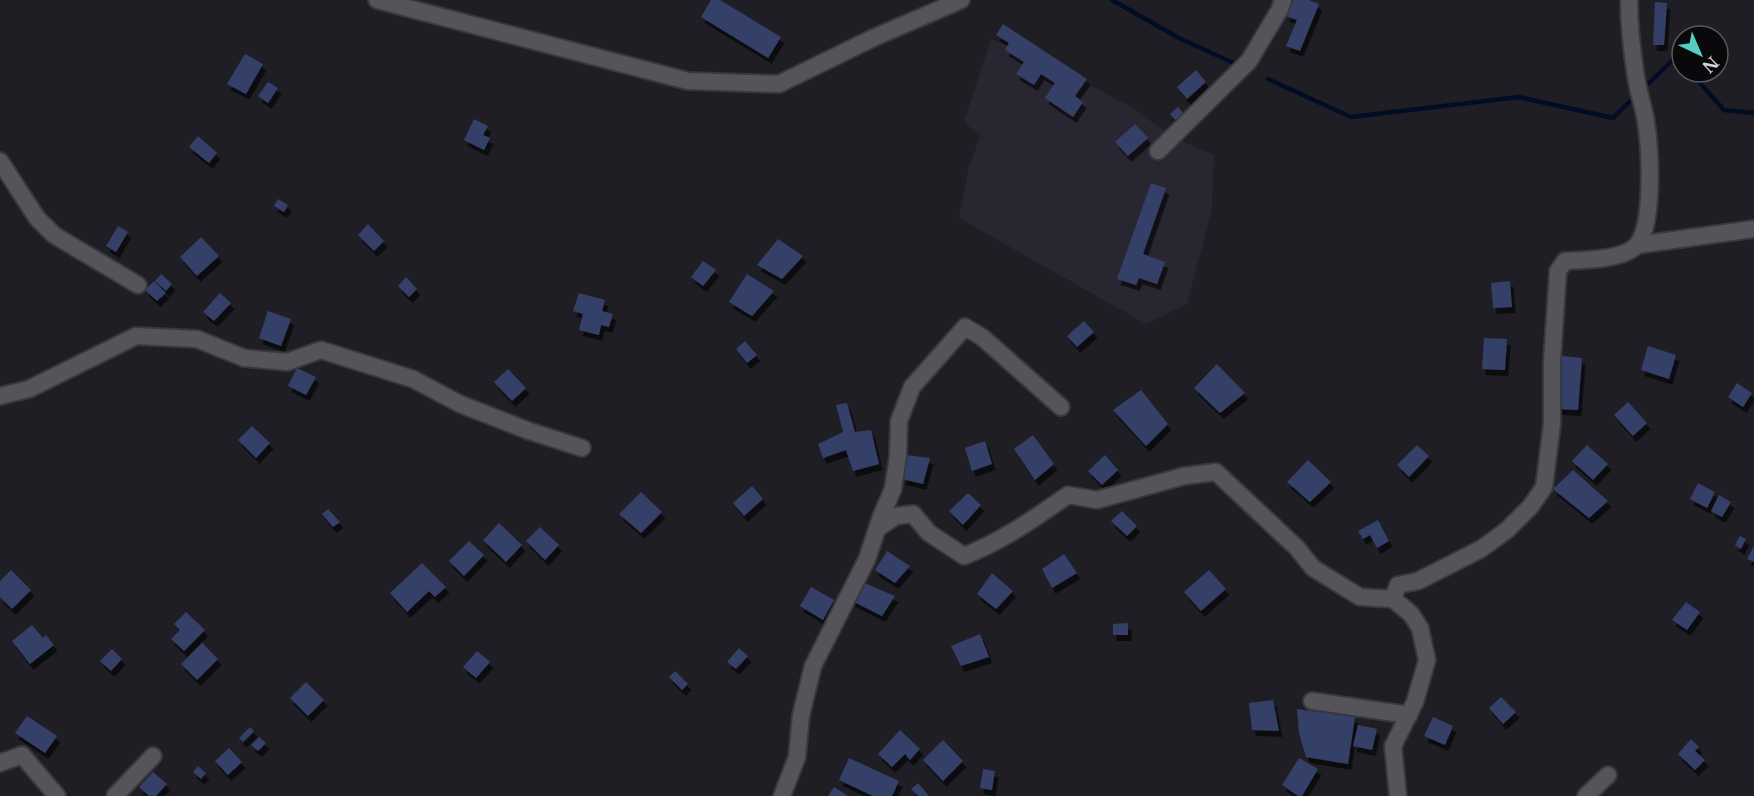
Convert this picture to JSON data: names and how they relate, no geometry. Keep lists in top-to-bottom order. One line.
{"north":"bottom right"}
